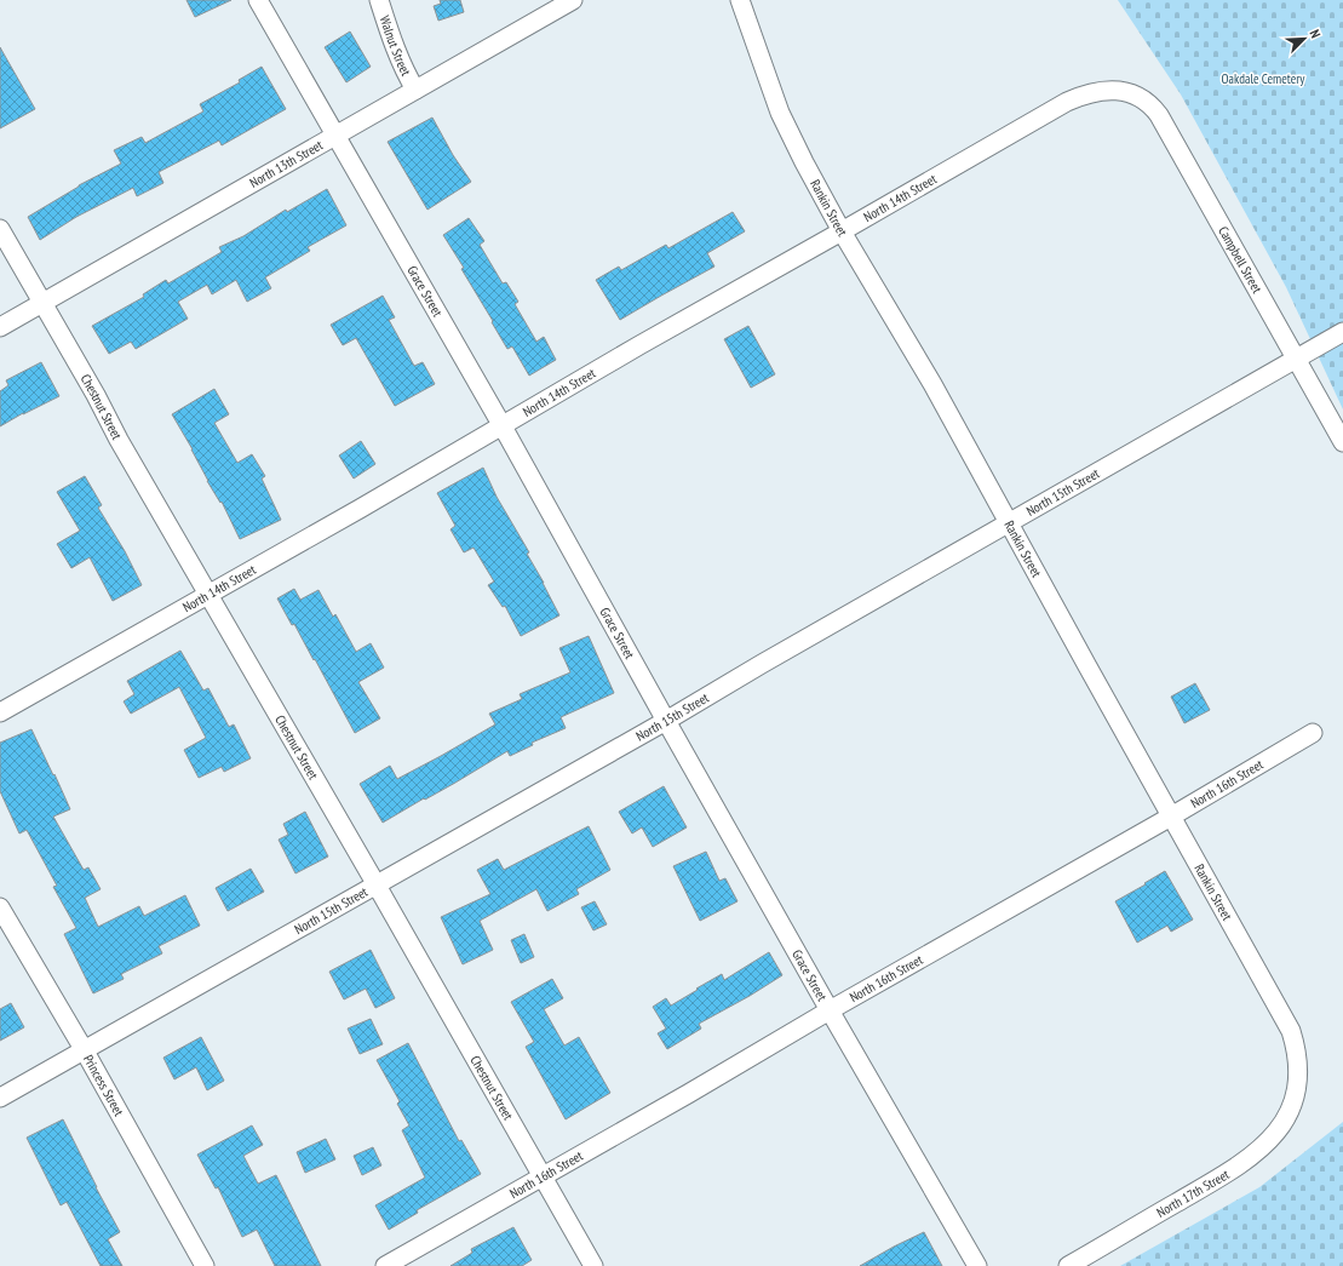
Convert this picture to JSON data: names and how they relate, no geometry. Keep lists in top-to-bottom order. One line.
{"streets":{"street":["Walnut Street","North 13th Street","North 14th Street","Rankin Street","Campbell Street","Grace Street","Chestnut Street","North 15th Street","North 16th Street","Princess Street","North 17th Street"]},"crossings":[["Walnut Street","North 13th Street"],["North 13th Street","Grace Street"],["North 13th Street","Chestnut Street"],["North 14th Street","Rankin Street"],["North 14th Street","Campbell Street"],["North 14th Street","Grace Street"],["North 14th Street","Chestnut Street"],["Rankin Street","North 15th Street"],["Rankin Street","North 16th Street"],["Rankin Street","North 17th Street"],["Campbell Street","North 15th Street"],["Grace Street","North 15th Street"],["Grace Street","North 16th Street"],["Chestnut Street","North 15th Street"],["Chestnut Street","North 16th Street"],["North 15th Street","Princess Street"]],"parks":["Oakdale Cemetery"],"north":"top right"}
